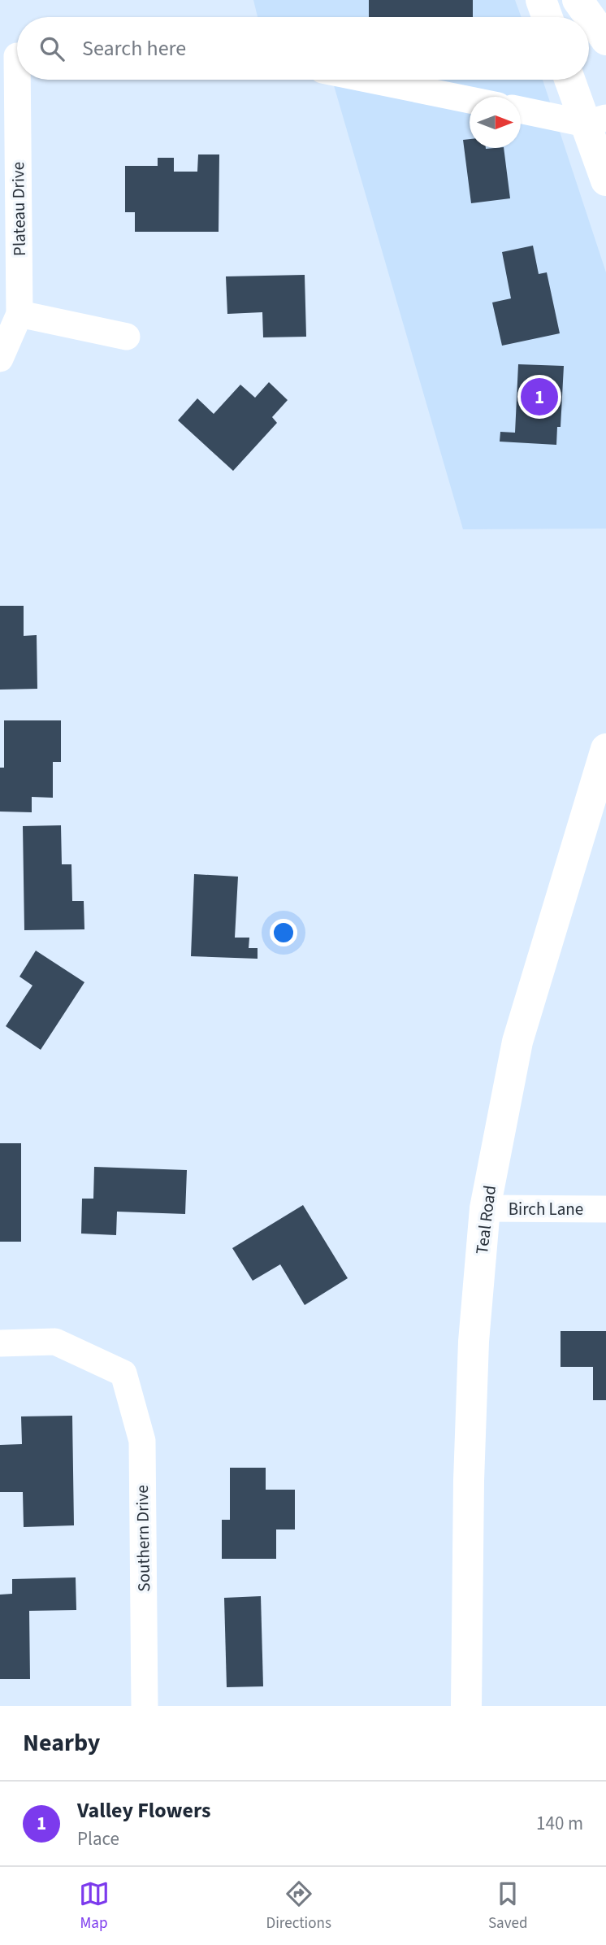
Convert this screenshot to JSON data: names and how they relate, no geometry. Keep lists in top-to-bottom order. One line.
{"streets":{"main road":["Teal Road"],"street":["Plateau Drive","Birch Lane","Southern Drive"]},"crossings":[["Birch Lane","Teal Road"]],"north":"right","page":{"search":"Search here","pins":"1","heading":"Nearby","list":[{"mark":"1","name":"Valley Flowers","note":"Place","value":"140 m"}],"nav":["Map","Directions","Saved"]}}
